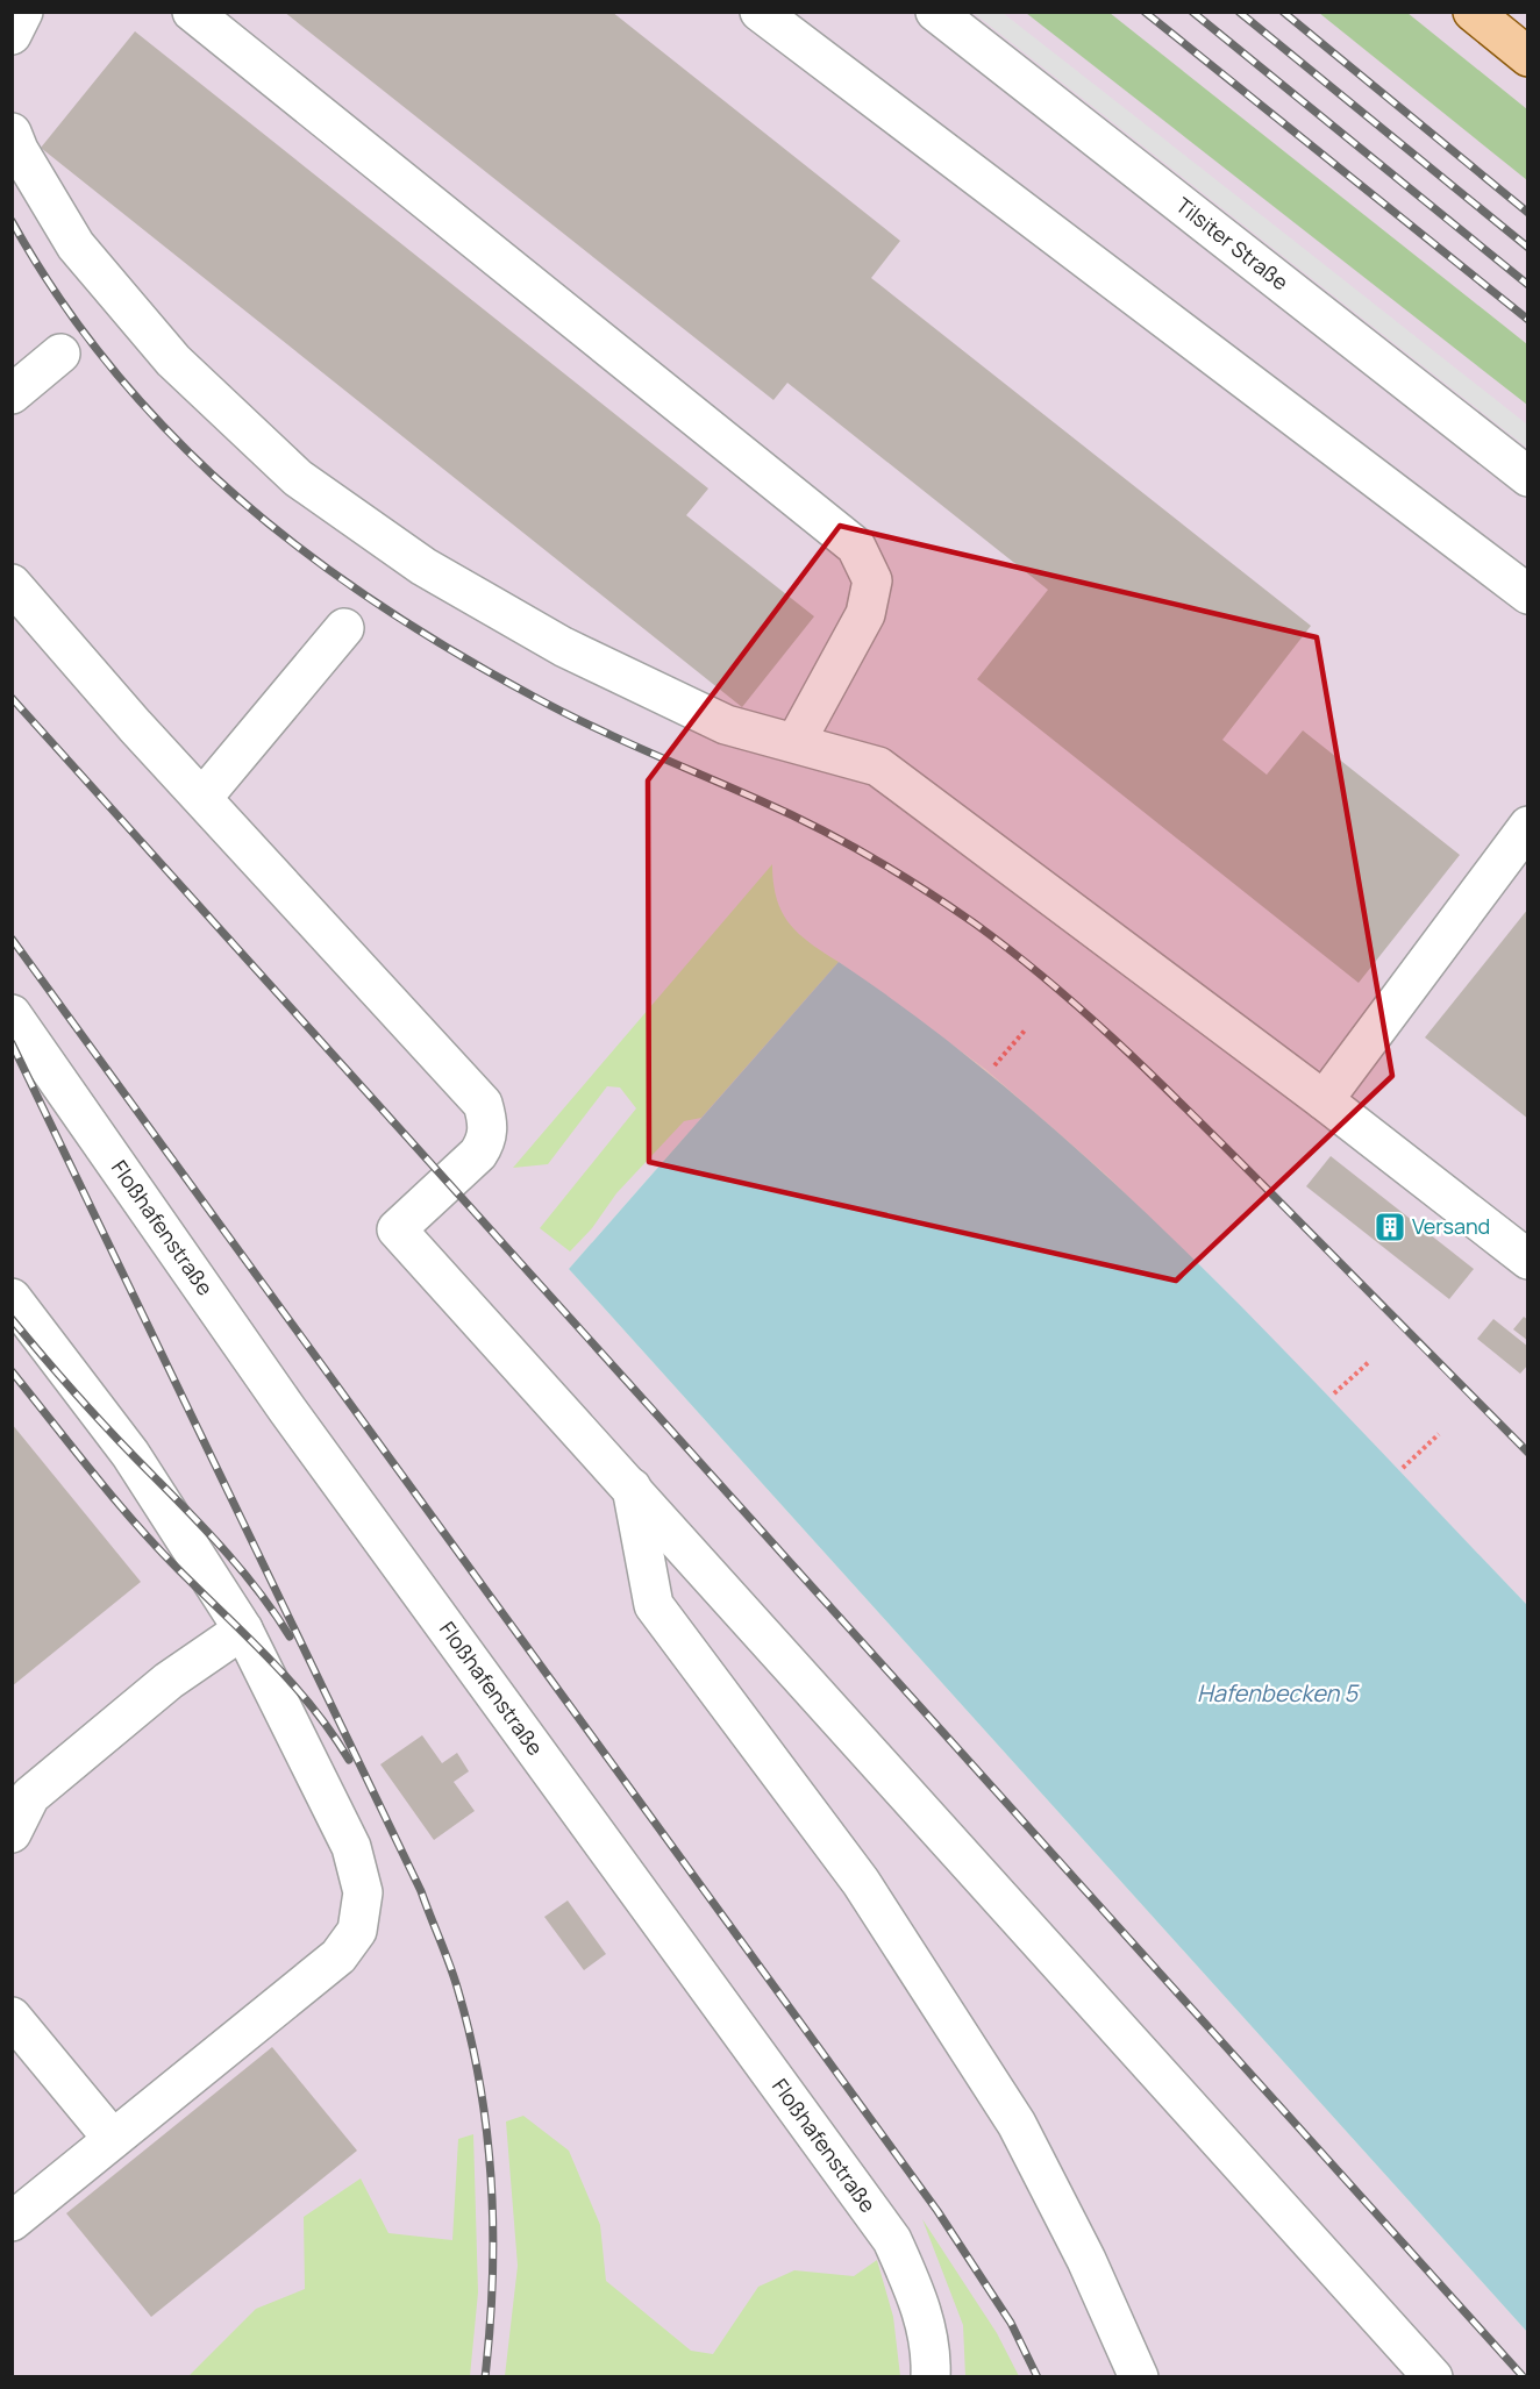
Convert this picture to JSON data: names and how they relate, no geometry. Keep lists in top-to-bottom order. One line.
{"streets":{"street":["Tilsiter Straße","Floßhafenstraße"]},"water":["Hafenbecken 5"],"places":{"building":["Versand"]}}
